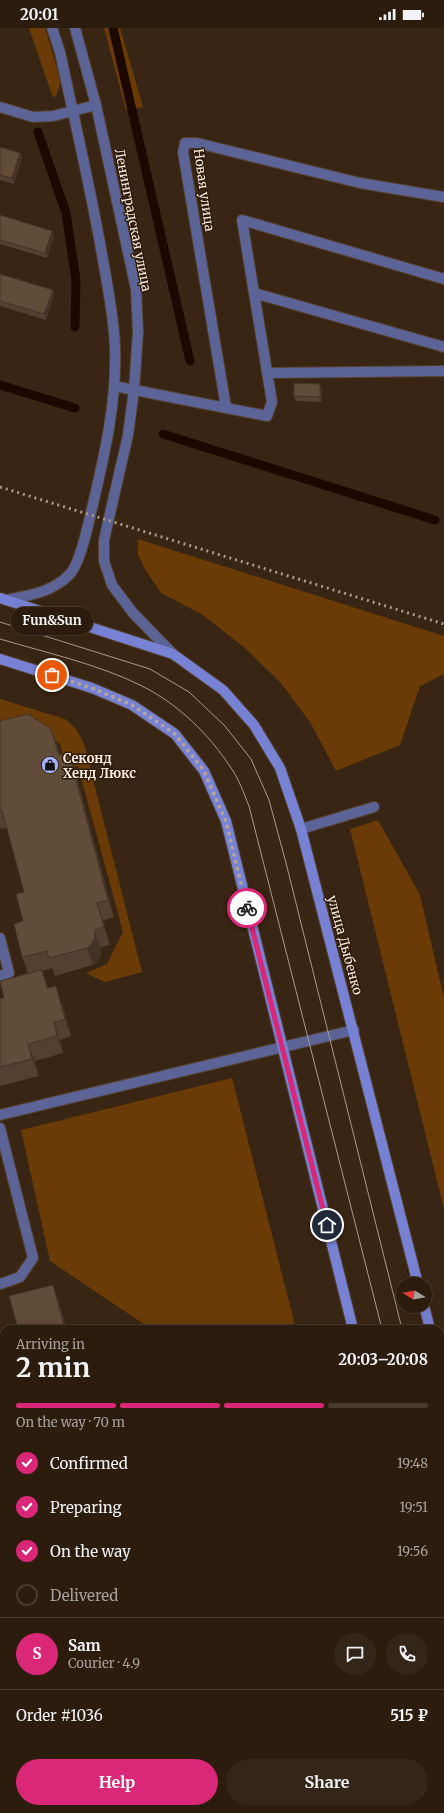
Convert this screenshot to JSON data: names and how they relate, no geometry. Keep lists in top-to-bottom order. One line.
{"streets":{"main road":["улица Дыбенко"],"street":["Новая улица","Ленинградская улица"]},"crossings":[["Ленинградская улица","улица Дыбенко"]],"places":{"other":["Fun&Sun"],"shop":["Секонд Хенд Люкс"]},"north":"left","page":{"status":"20:01","bubble":"Fun&Sun","heading":["2 min","Arriving in","20:03–20:08"],"panel":["Sam","Courier · 4.9","Order #1036","515 ₽"],"bar":"On the way · 70 m","list":[["Confirmed","19:48"],["Preparing","19:51"],["On the way","19:56"],"Delivered"],"round":"S","buttons":["Help","Share"]}}
